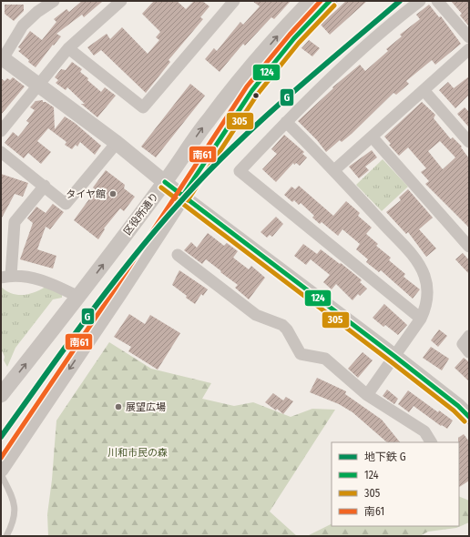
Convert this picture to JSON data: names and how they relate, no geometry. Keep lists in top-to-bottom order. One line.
{"streets":{"street":["区役所通り"]},"parks":["川和市民の森"],"places":["タイヤ館","展望広場"],"lines":["metro line G","transit line 124","transit line 南61","transit line 305"],"legend":["地下鉄 G","124","305","南61"]}
